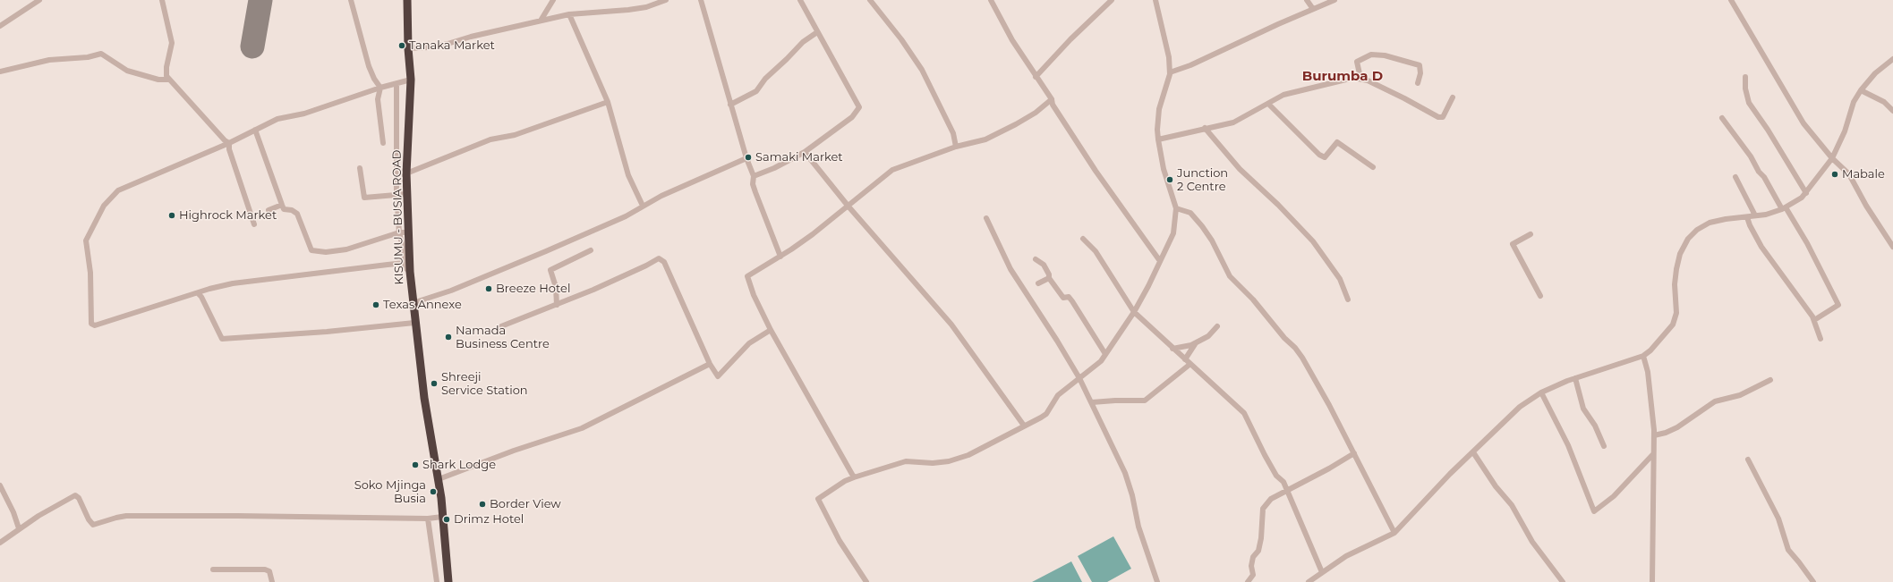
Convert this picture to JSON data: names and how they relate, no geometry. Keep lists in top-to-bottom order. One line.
{"streets":{"highway":["KISUMU - BUSIA ROAD"]},"districts":["Burumba D"],"places":["Tanaka Market","Samaki Market","Mabale","Junction 2 Centre","Highrock Market","Breeze Hotel","Texas Annexe","Namada Business Centre","Shreeji Service Station","Shark Lodge","Soko Mjinga Busia","Border View","Drimz Hotel"]}
